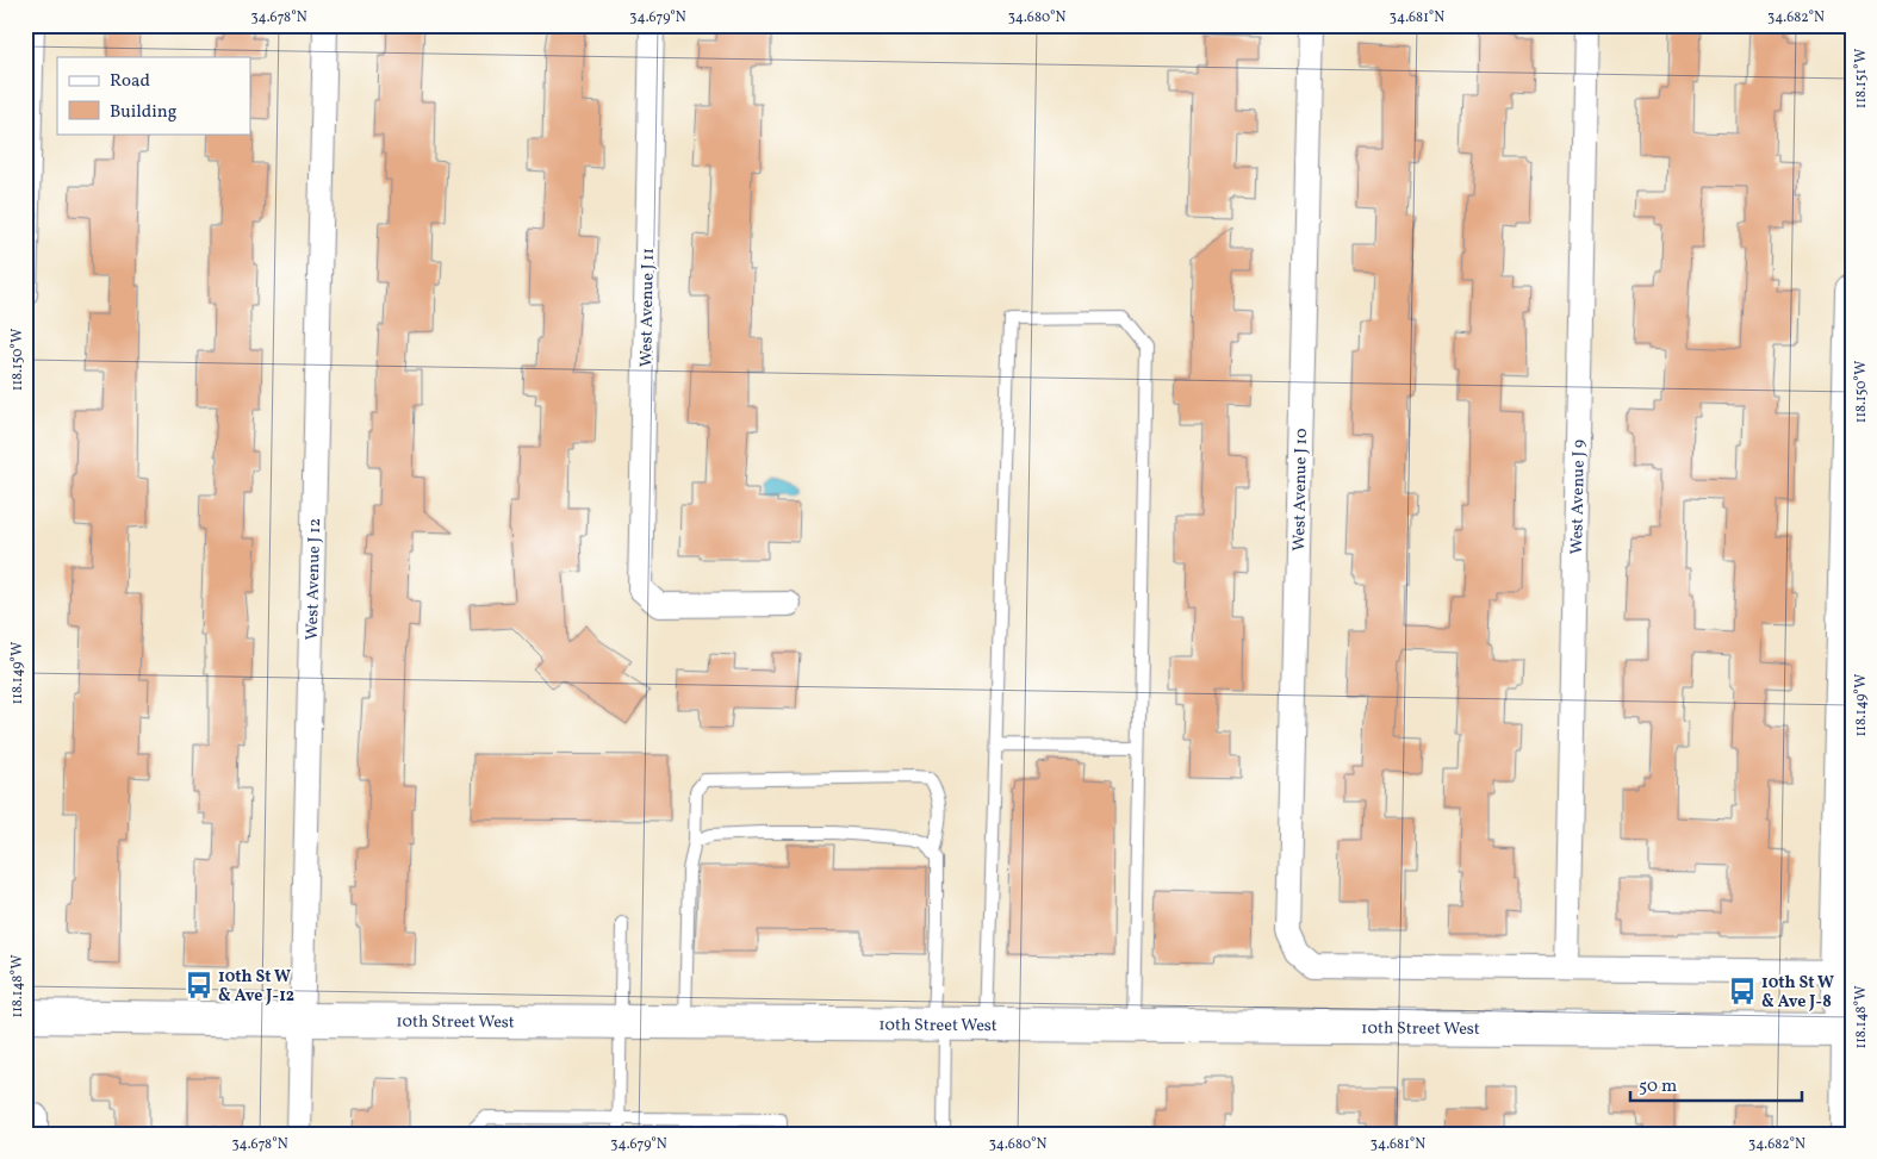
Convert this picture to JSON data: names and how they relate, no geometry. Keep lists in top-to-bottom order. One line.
{"streets":{"main road":["10th Street West"],"street":["West Avenue J 11","West Avenue J 10","West Avenue J 9","West Avenue J 12"]},"crossings":[["West Avenue J 10","West Avenue J 9"],["West Avenue J 12","10th Street West"]],"places":{"bus stop":["10th St W & Ave J-12","10th St W & Ave J-8"]},"legend":["Road","Building"],"scale_bar":"50 m","coordinates":["34.678°N","34.679°N","34.680°N","34.681°N","34.682°N","118.151°W","118.150°W","118.149°W","118.148°W"]}
